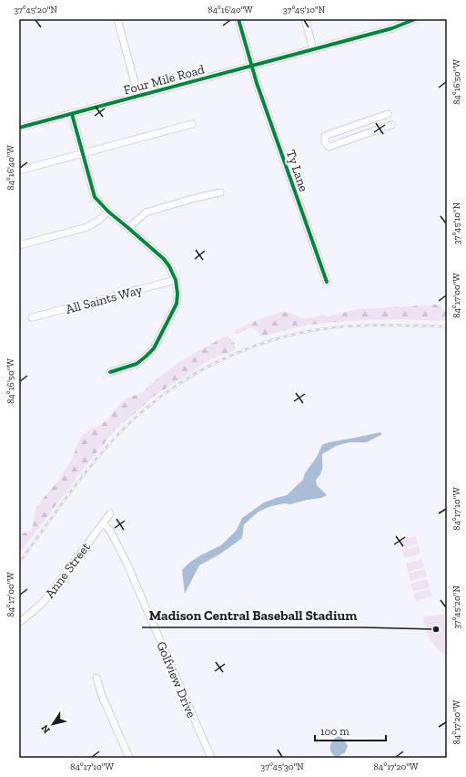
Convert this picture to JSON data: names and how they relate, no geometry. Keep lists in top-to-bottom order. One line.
{"streets":{"street":["Four Mile Road","Ty Lane","All Saints Way","Anne Street","Golfview Drive"]},"crossings":[["Four Mile Road","Ty Lane"],["Anne Street","Golfview Drive"]],"places":["Madison Central Baseball Stadium"],"scale_bar":"100 m","north":"bottom left","coordinates":["37°45'20\"N","84°16'40\"W","37°45'10\"N","84°16'50\"W","84°17'00\"W","84°17'10\"W","84°17'20\"W","37°45'30\"N"]}
